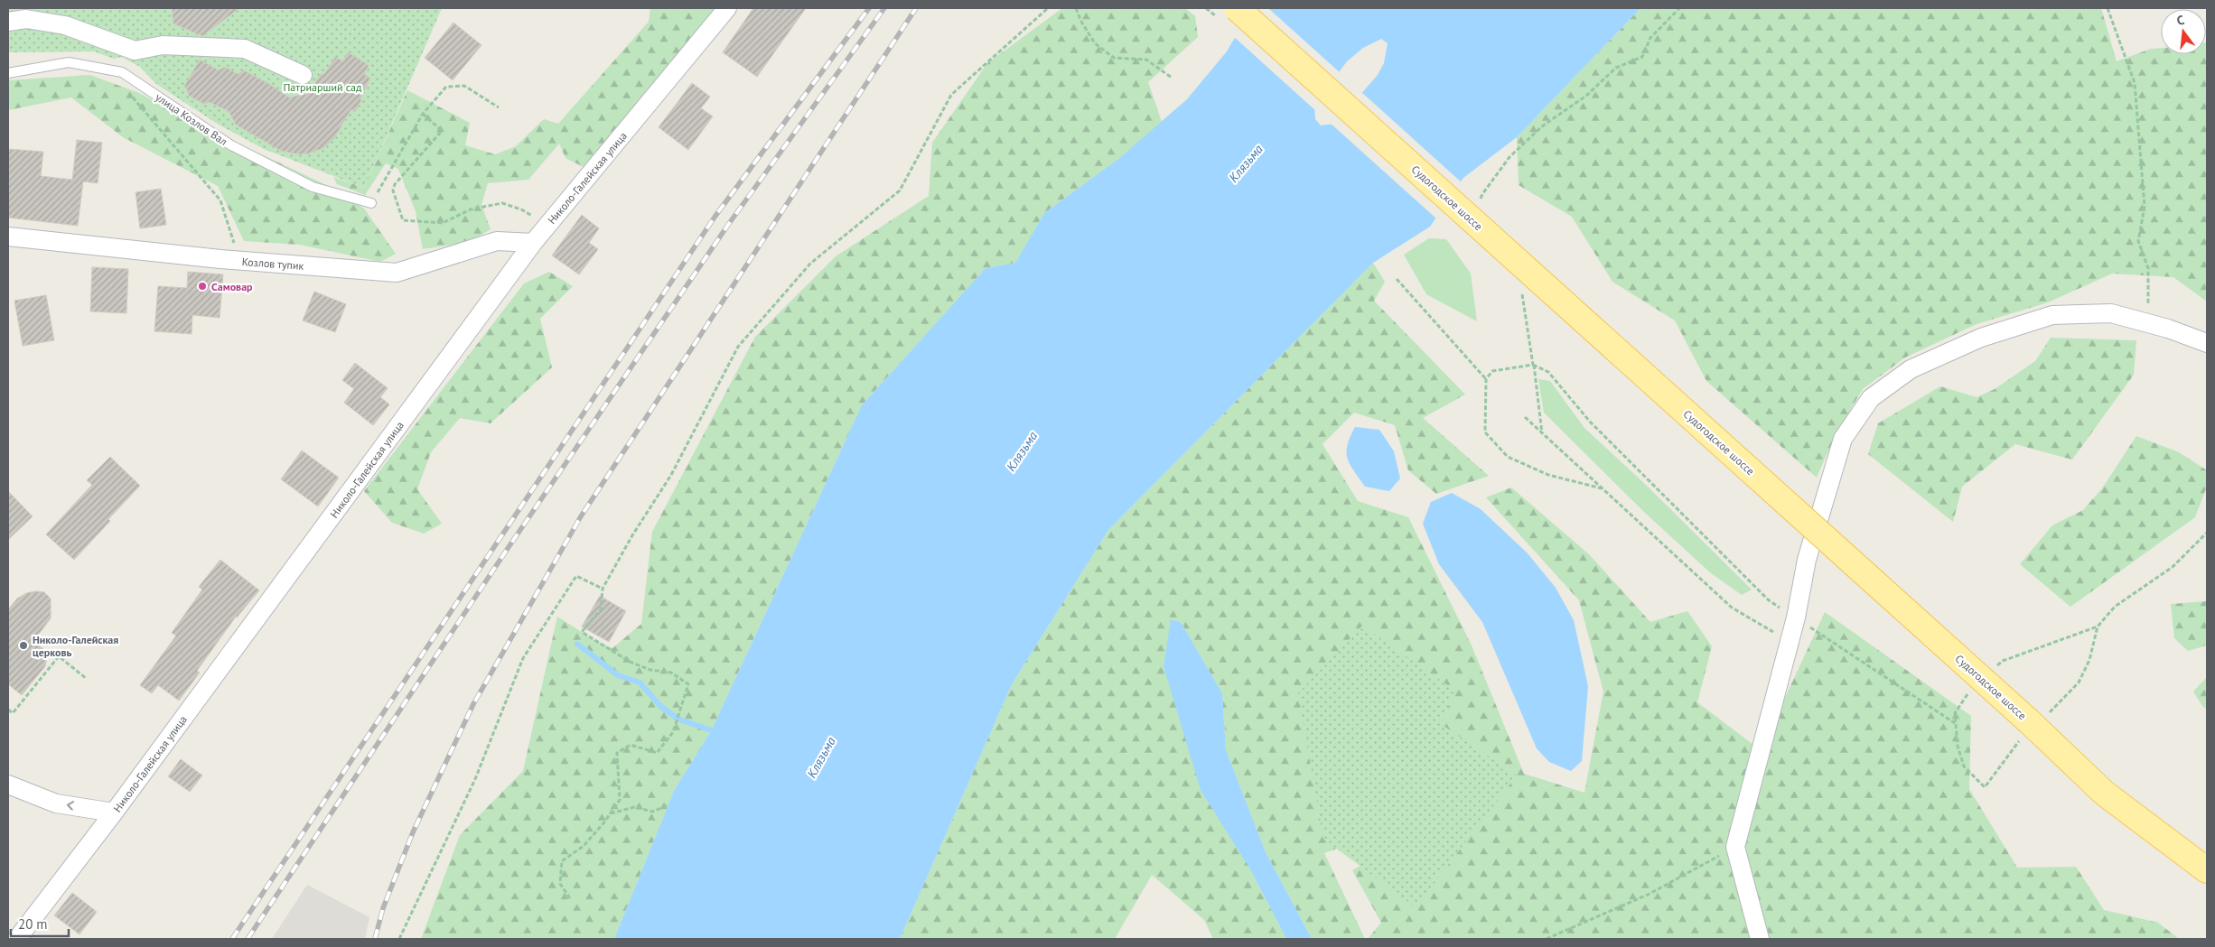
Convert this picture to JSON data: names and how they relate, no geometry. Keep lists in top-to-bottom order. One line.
{"streets":{"main road":["Судогодское шоссе"],"street":["Николо-Галейская улица","Козлов тупик"],"lane":["улица Козлов Вал"]},"crossings":[["Николо-Галейская улица","Козлов тупик"]],"water":["Клязьма"],"parks":["Патриарший сад"],"places":["Самовар","Николо-Галейская церковь"],"scale_bar":"20 m","north":"top"}
